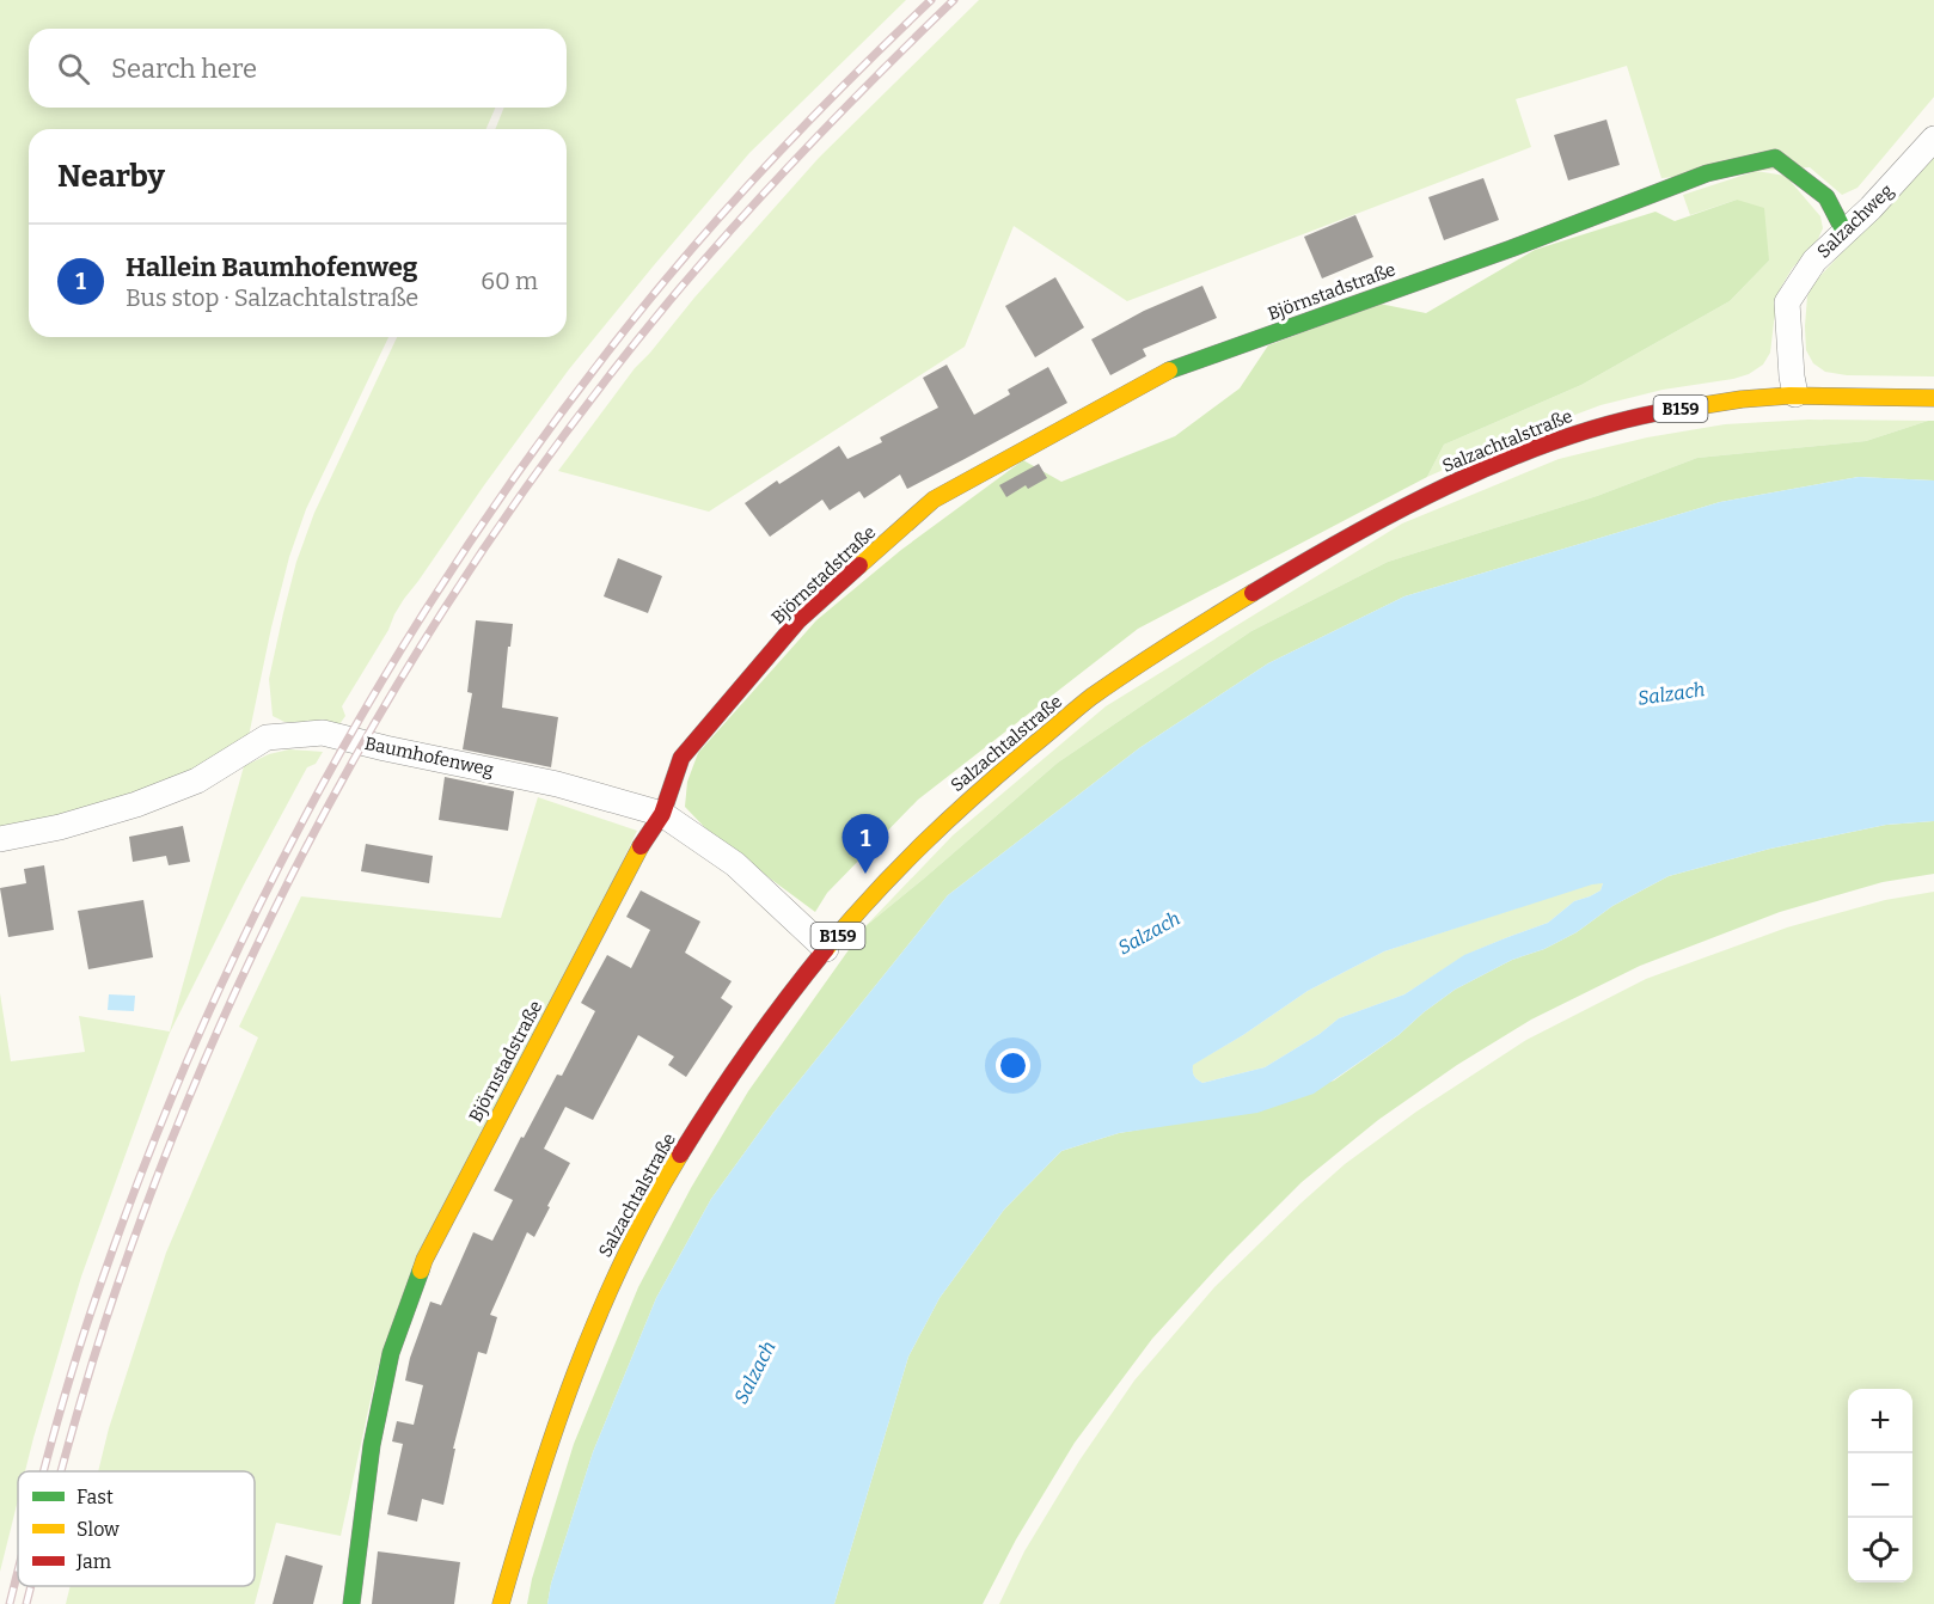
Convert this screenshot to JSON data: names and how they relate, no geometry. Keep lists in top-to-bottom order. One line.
{"streets":{"street":["Salzachweg","Björnstadstraße","B159","Salzachtalstraße","Baumhofenweg"]},"crossings":[["Salzachweg","Björnstadstraße"],["Salzachweg","Salzachtalstraße"],["Björnstadstraße","Baumhofenweg"],["Salzachtalstraße","Baumhofenweg"]],"water":["Salzach"],"legend":["Fast","Slow","Jam"],"page":{"search":"Search here","heading":"Nearby","list":[{"mark":"1","name":"Hallein Baumhofenweg","note":"Bus stop · Salzachtalstraße","value":"60 m"}],"pins":"1","map_buttons":["+","−"]}}
